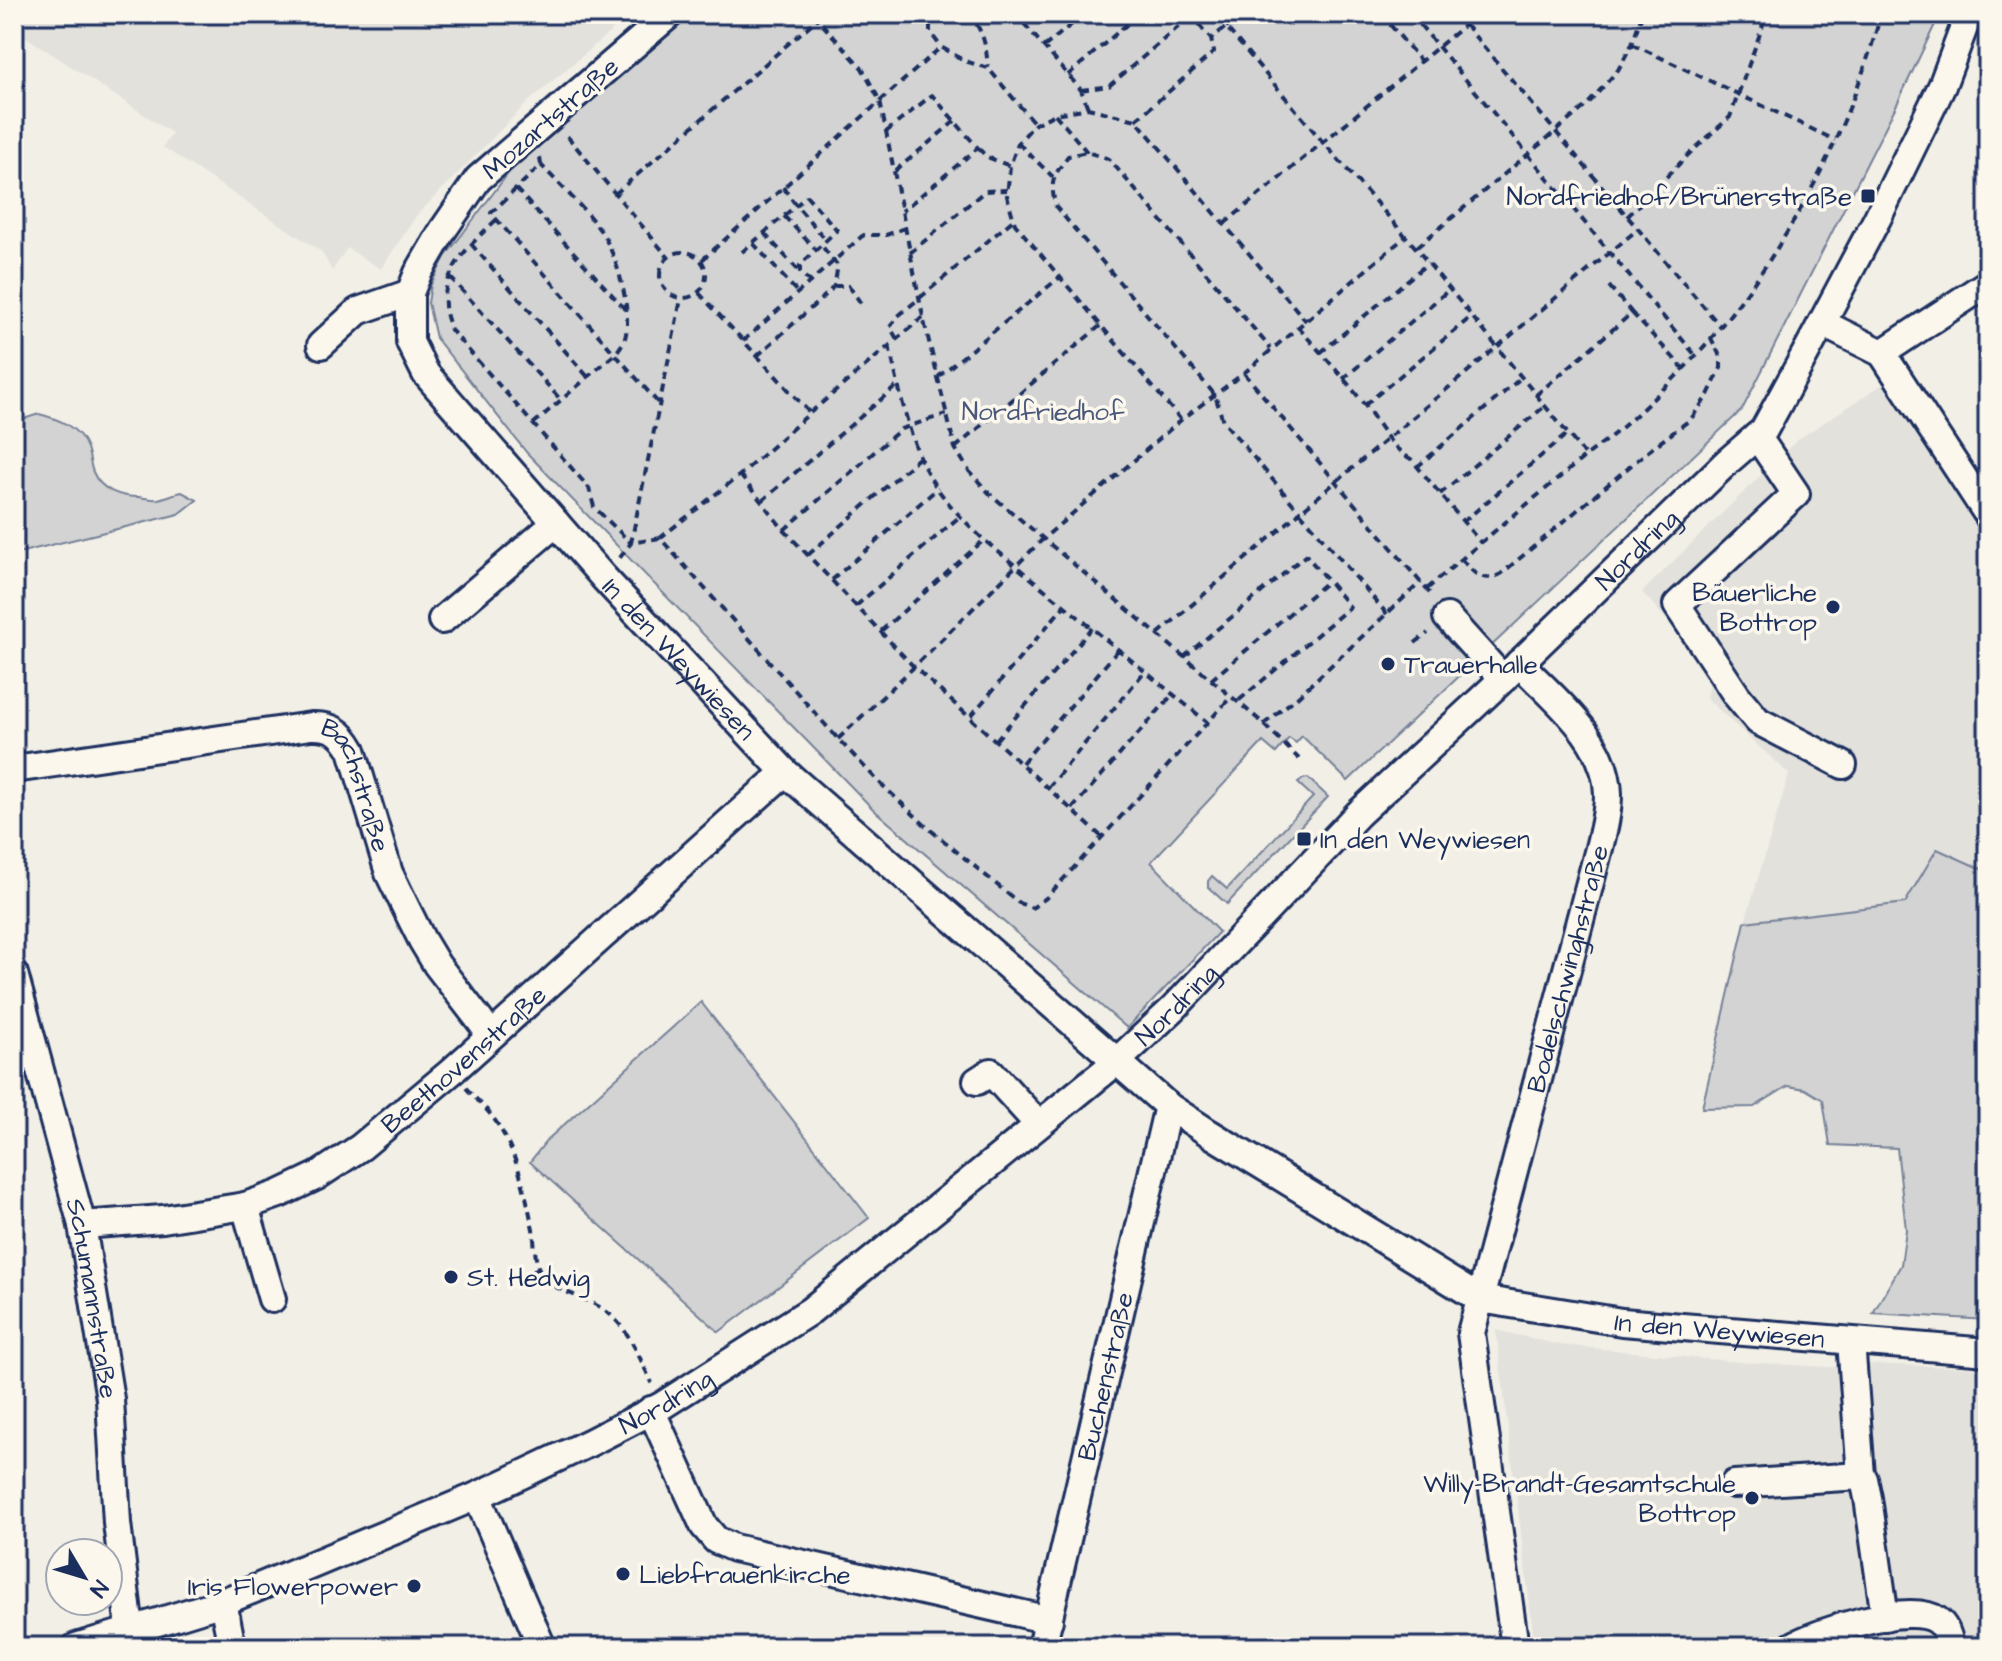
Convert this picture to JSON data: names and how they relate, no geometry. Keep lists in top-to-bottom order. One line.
{"streets":{"street":["Mozartstraße","Nordring","In den Weywiesen","Bachstraße","Bodelschwinghstraße","Beethovenstraße","Schumannstraße","Buchenstraße"]},"crossings":[["Mozartstraße","In den Weywiesen"],["Nordring","In den Weywiesen"],["Nordring","Bodelschwinghstraße"],["Nordring","Schumannstraße"],["In den Weywiesen","Bodelschwinghstraße"],["In den Weywiesen","Beethovenstraße"],["In den Weywiesen","Buchenstraße"],["Bachstraße","Beethovenstraße"],["Beethovenstraße","Schumannstraße"]],"parks":["Nordfriedhof"],"places":{"transit":["Nordfriedhof/Brünerstraße","In den Weywiesen"],"other":["Bäuerliche Bottrop","Trauerhalle","St. Hedwig","Willy-Brandt-Gesamtschule Bottrop","Liebfrauenkirche","Iris Flowerpower"]},"north":"bottom right"}
